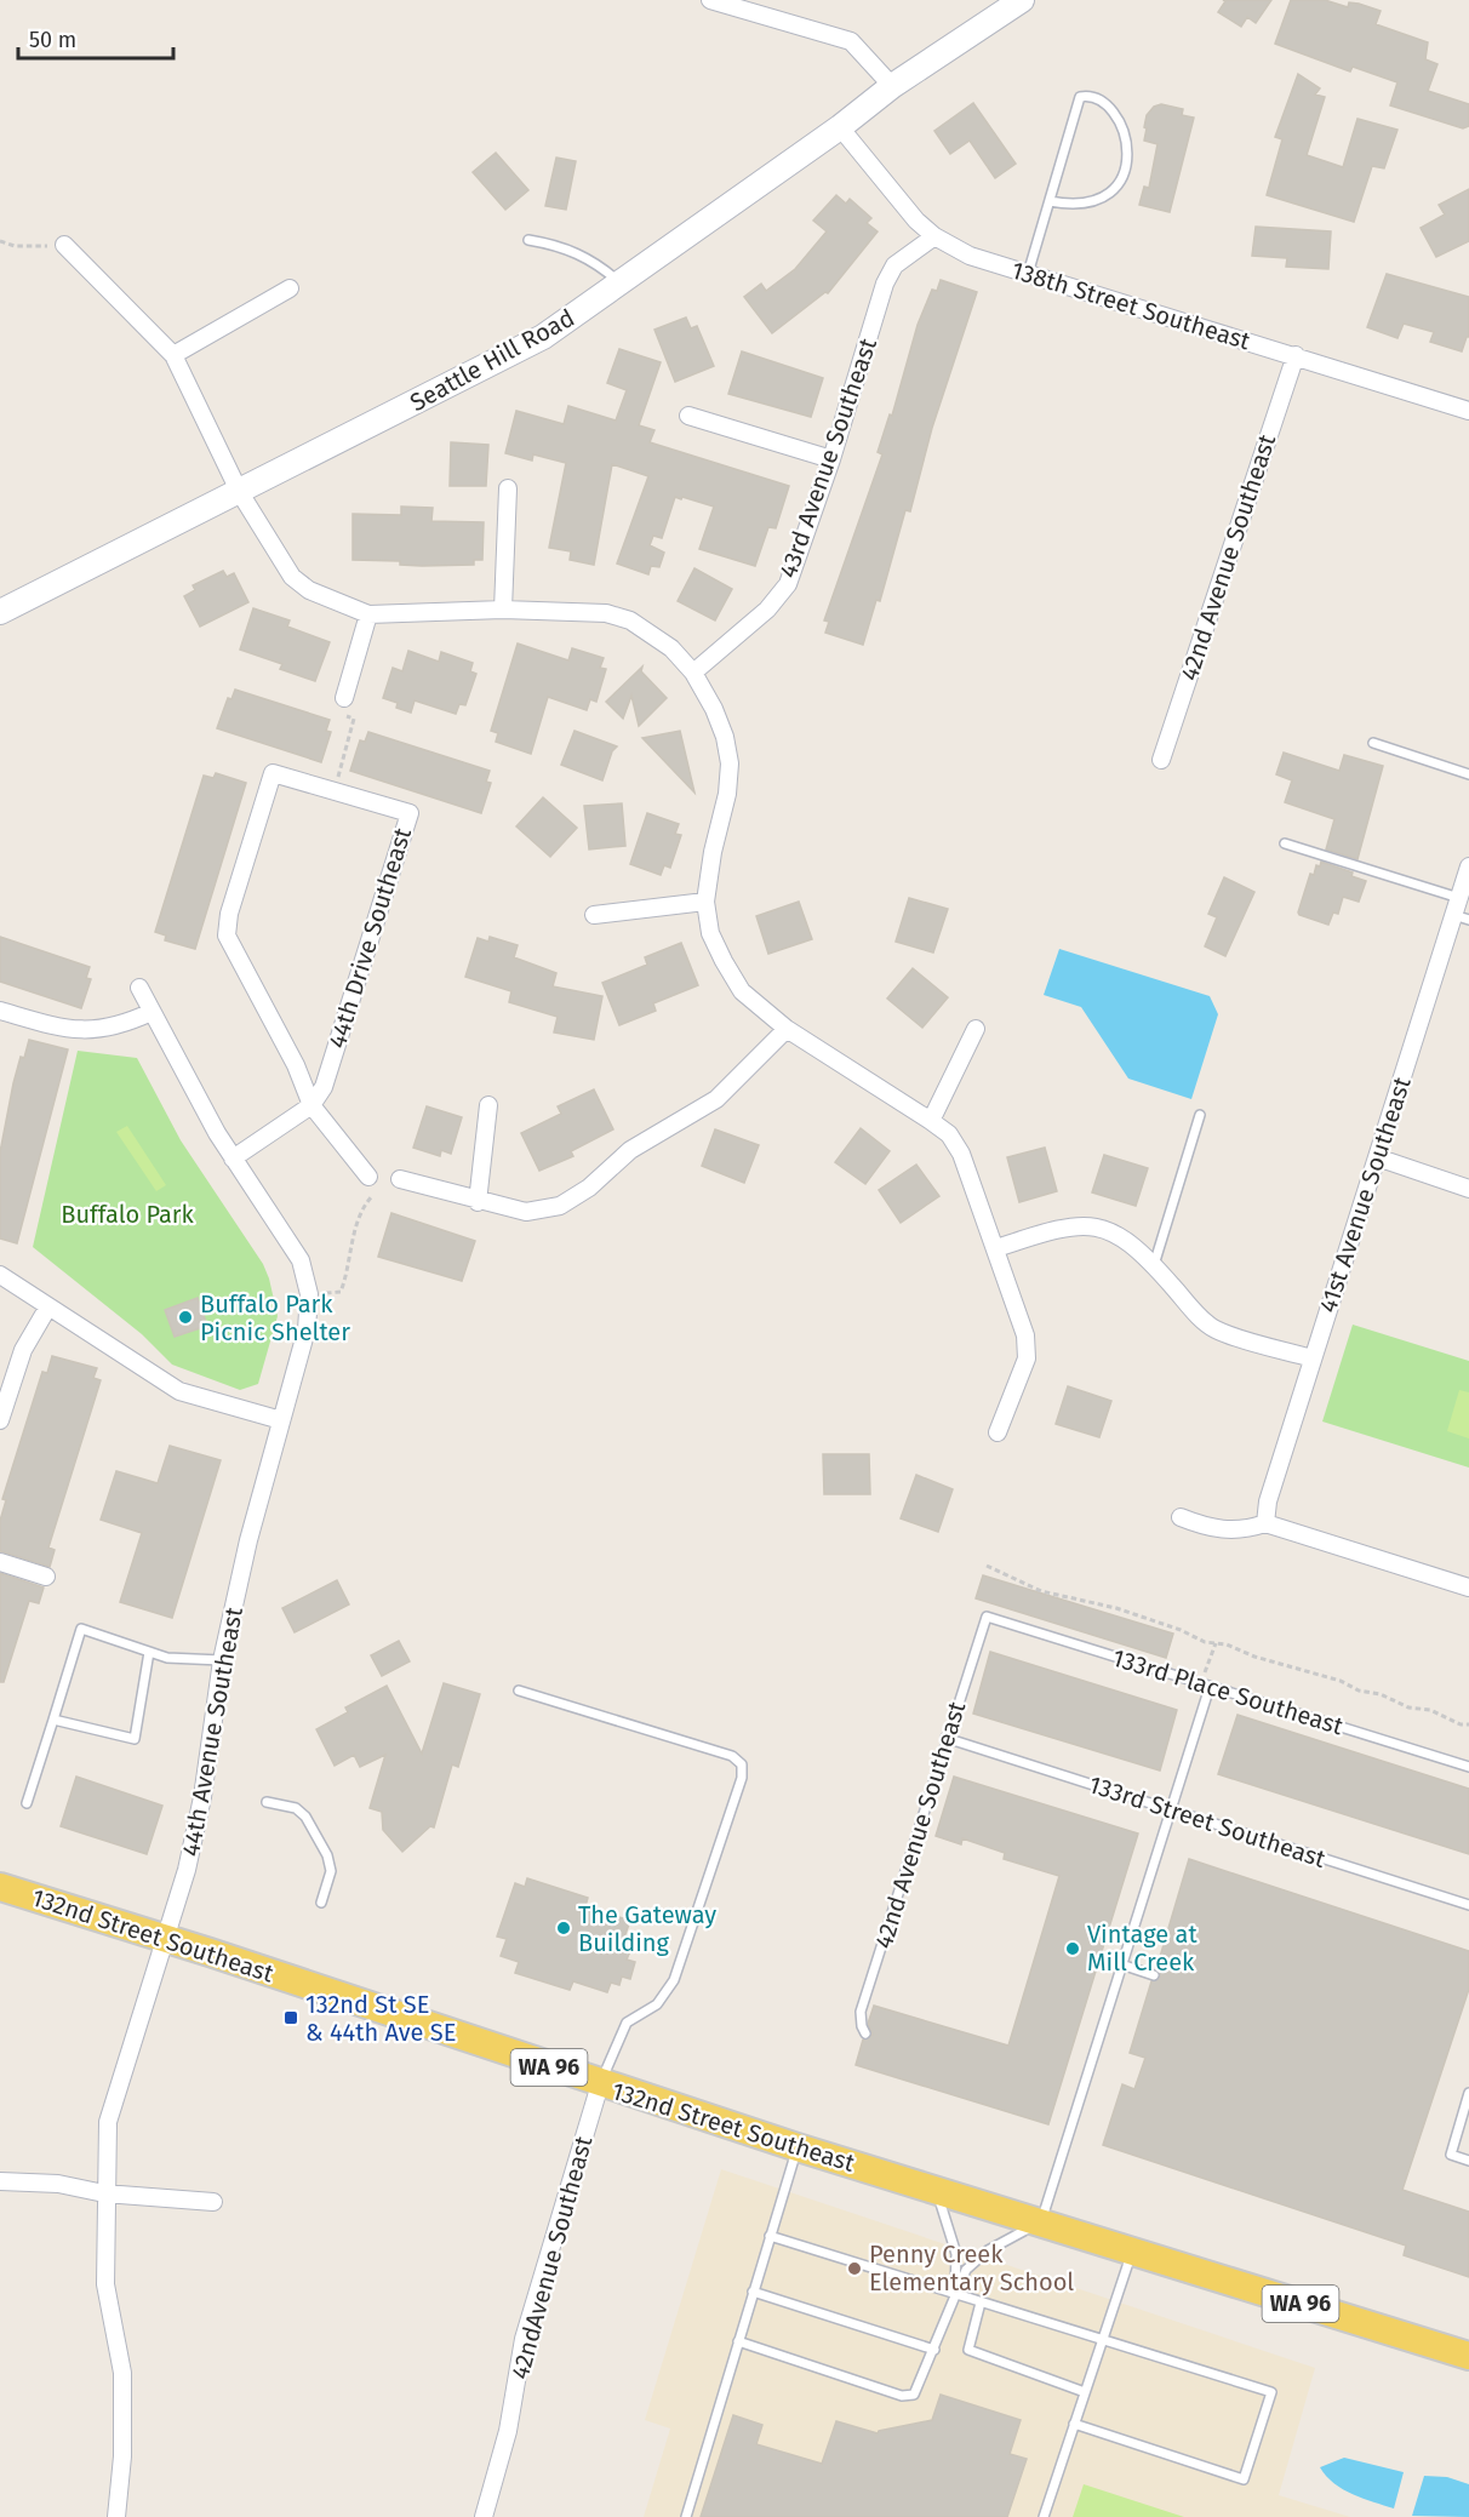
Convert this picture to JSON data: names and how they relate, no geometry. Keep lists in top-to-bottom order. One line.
{"streets":{"main road":["Seattle Hill Road","132nd Street Southeast","WA 96"],"street":["138th Street Southeast","43rd Avenue Southeast","42nd Avenue Southeast","44th Drive Southeast","41st Avenue Southeast","44th Avenue Southeast","42ndAvenue Southeast"],"lane":["133rd Place Southeast","133rd Street Southeast"]},"crossings":[["138th Street Southeast","Seattle Hill Road"],["138th Street Southeast","43rd Avenue Southeast"],["138th Street Southeast","42nd Avenue Southeast"],["42nd Avenue Southeast","133rd Place Southeast"],["42nd Avenue Southeast","133rd Street Southeast"],["44th Drive Southeast","44th Avenue Southeast"],["44th Avenue Southeast","132nd Street Southeast"],["132nd Street Southeast","42ndAvenue Southeast"]],"parks":["Buffalo Park"],"places":{"other":["Buffalo Park Picnic Shelter","The Gateway Building","Vintage at Mill Creek","Penny Creek Elementary School"],"transit":["132nd St SE & 44th Ave SE"]},"scale_bar":"50 m"}
